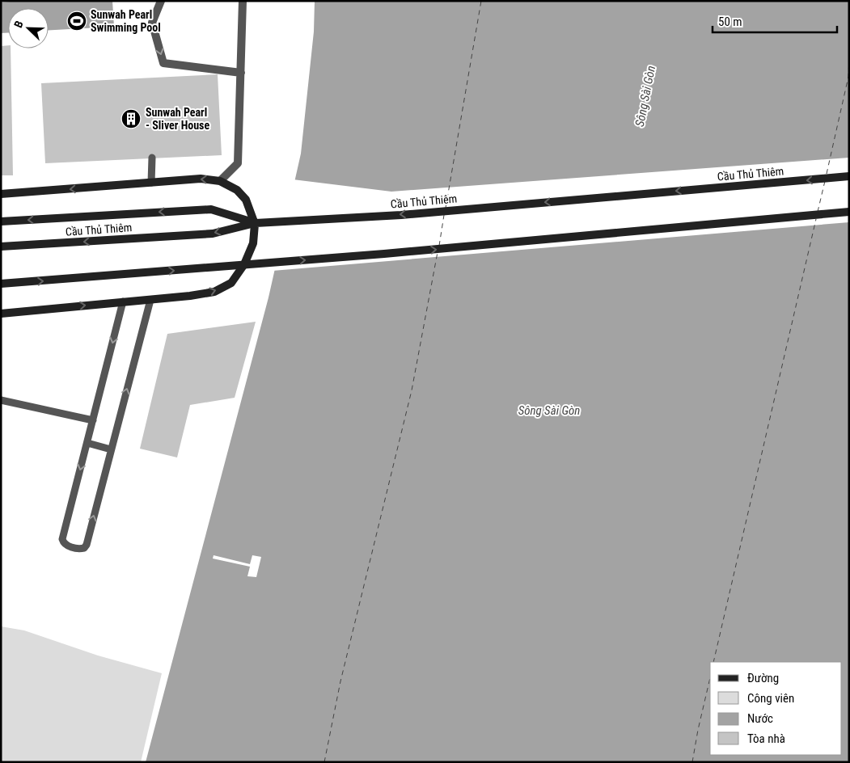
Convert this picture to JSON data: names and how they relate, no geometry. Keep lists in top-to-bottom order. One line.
{"streets":{"main road":["Cầu Thủ Thiêm"]},"water":["Sông Sài Gòn"],"places":{"sports":["Sunwah Pearl Swimming Pool"],"building":["Sunwah Pearl - Sliver House"]},"legend":["Đường","Công viên","Nước","Tòa nhà"],"scale_bar":"50 m","north":"top left"}
